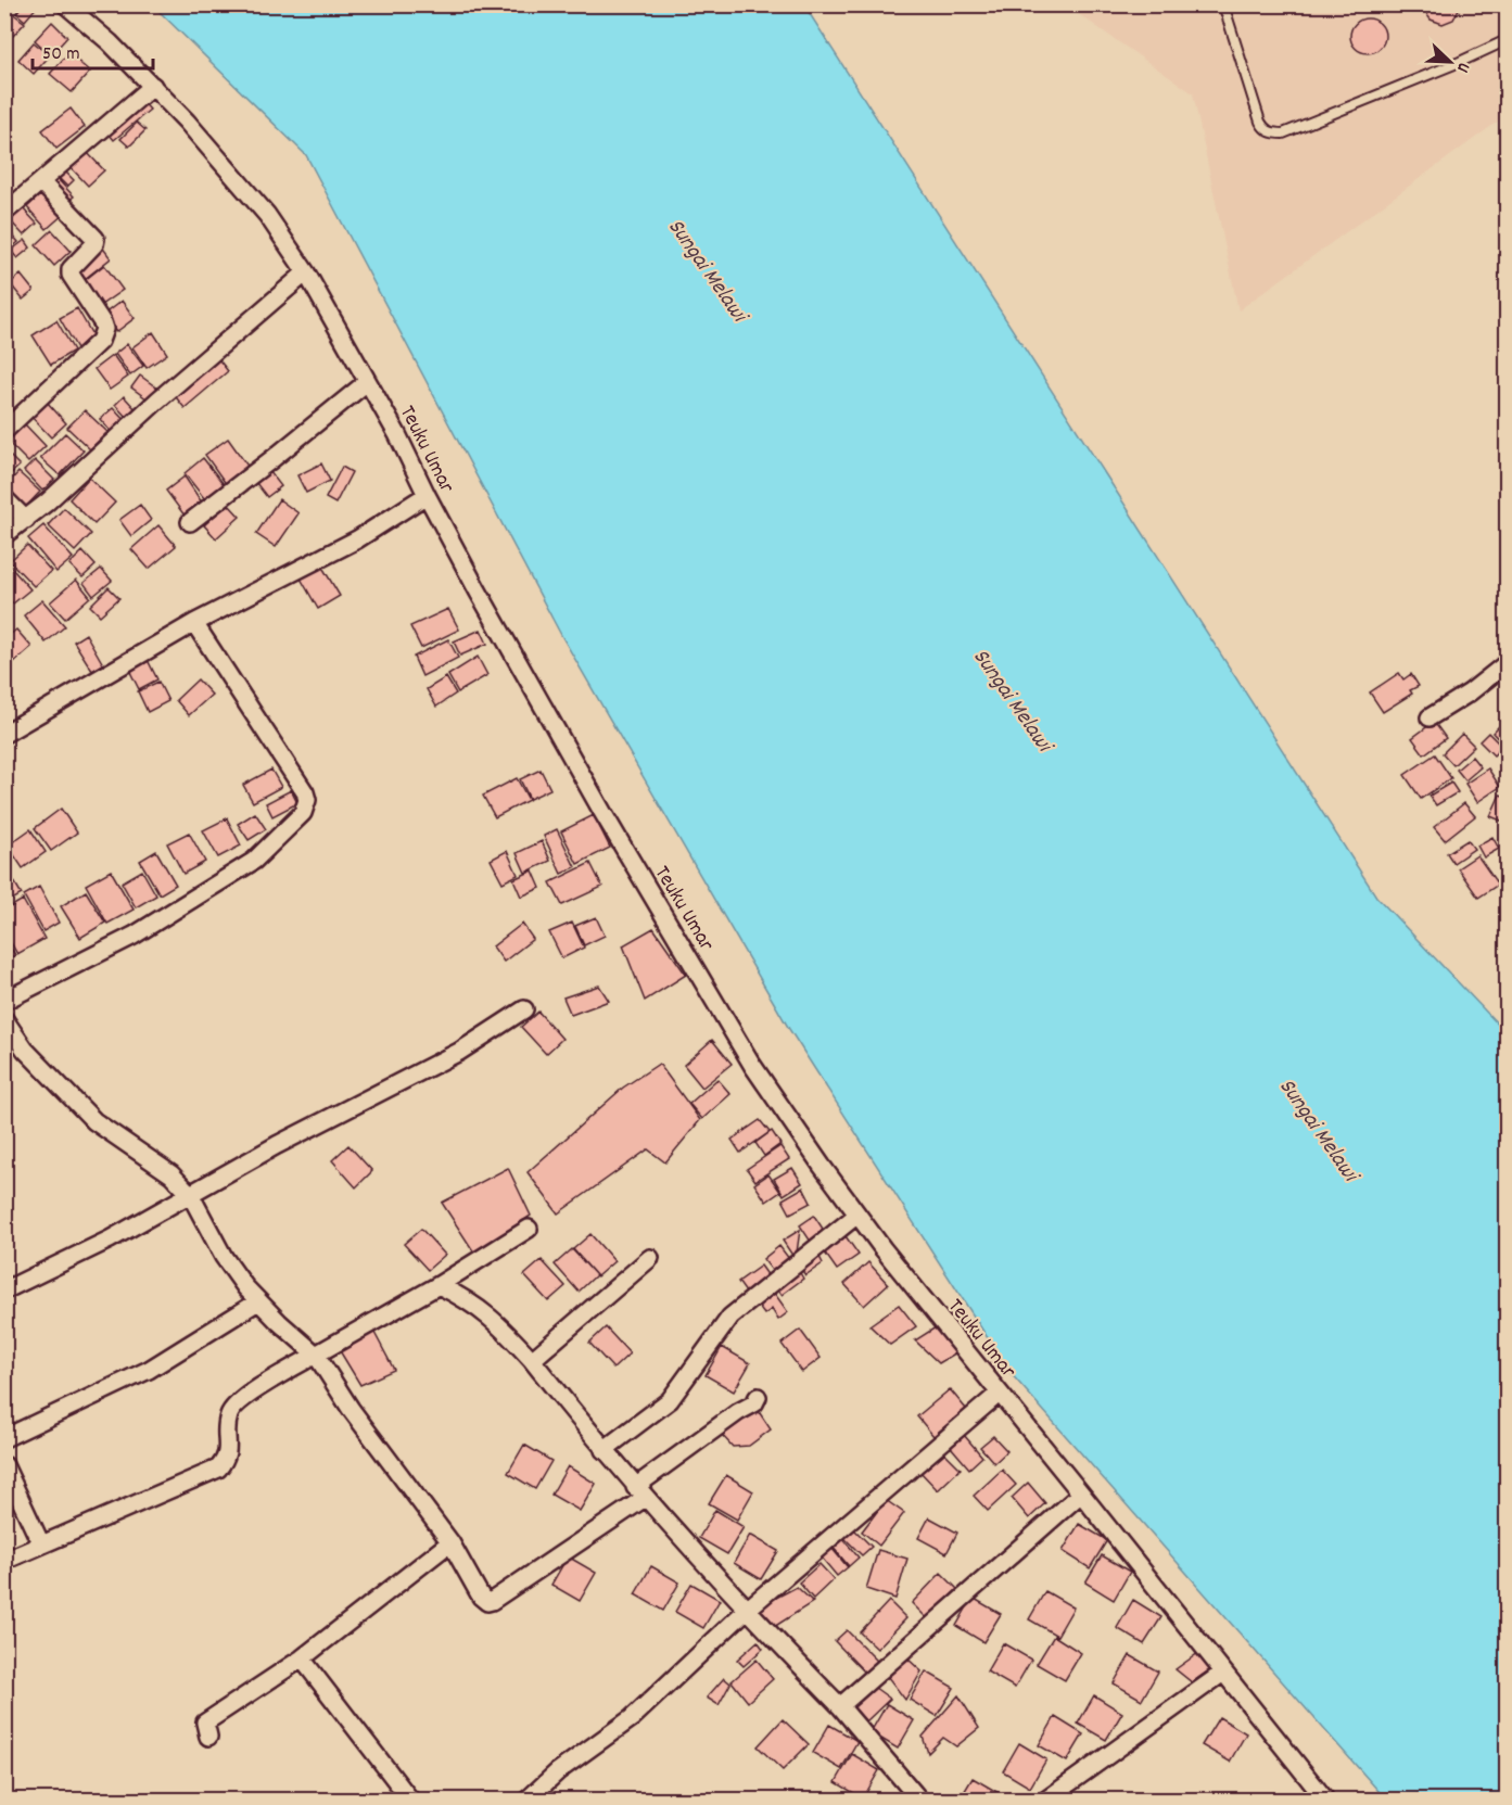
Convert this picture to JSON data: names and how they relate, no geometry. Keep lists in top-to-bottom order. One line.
{"streets":{"street":["Teuku Umar"]},"water":["Sungai Melawi"],"scale_bar":"50 m","north":"bottom right"}
